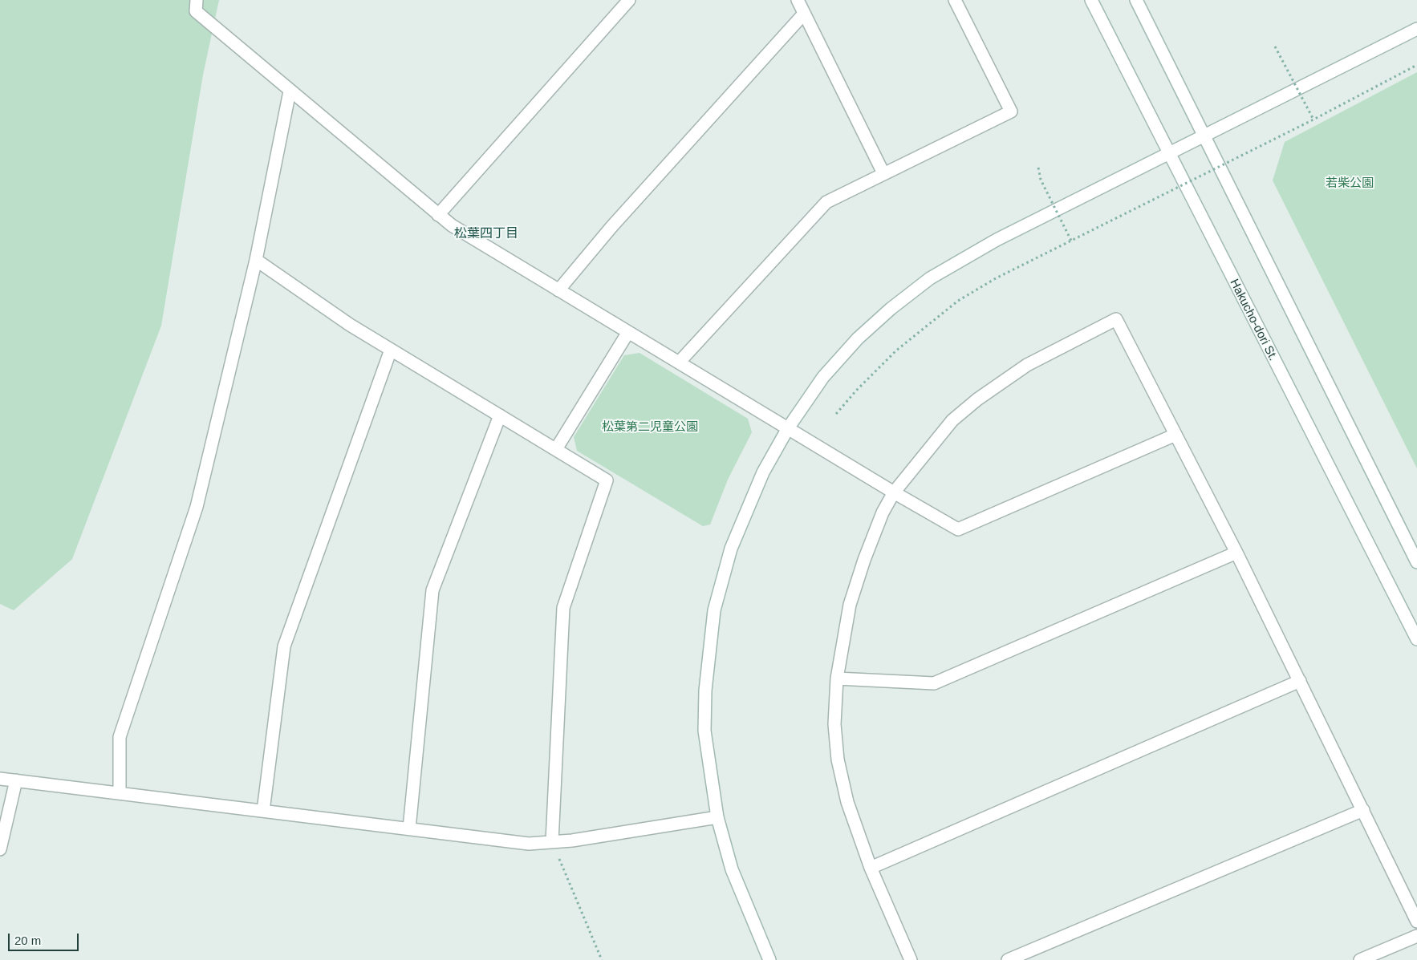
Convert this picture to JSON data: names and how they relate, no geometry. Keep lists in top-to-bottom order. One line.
{"streets":{"street":["Hakucho-dori St."]},"districts":["松葉四丁目"],"parks":["若柴公園","松葉第二児童公園"],"scale_bar":"20 m"}
